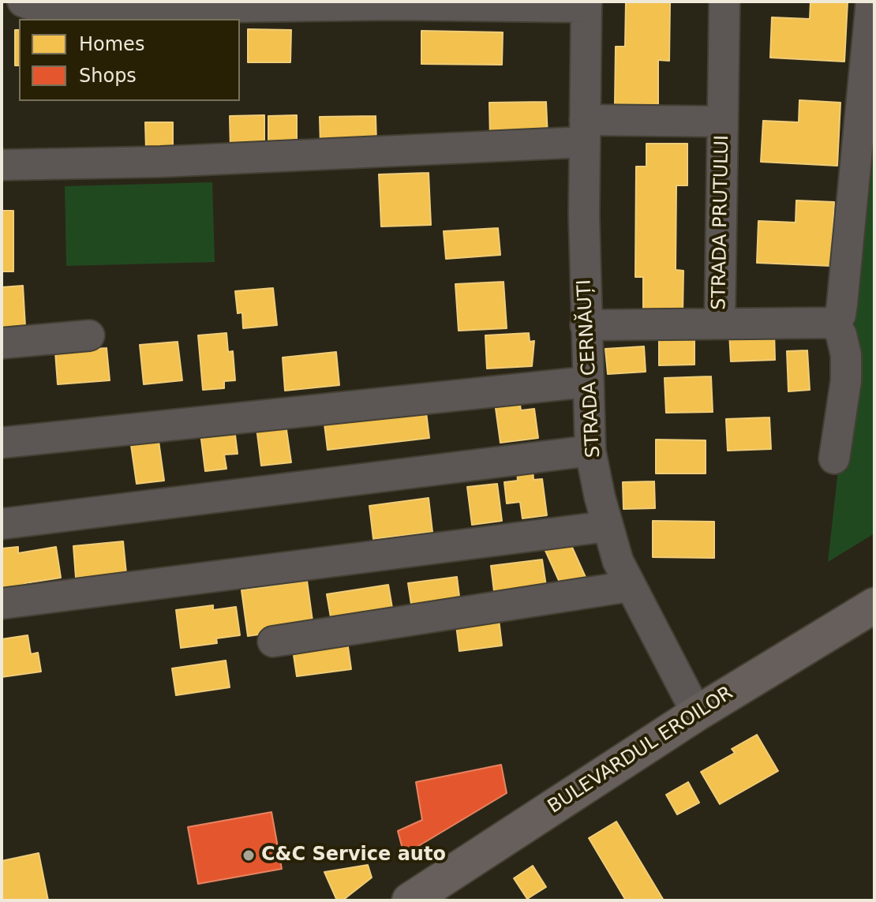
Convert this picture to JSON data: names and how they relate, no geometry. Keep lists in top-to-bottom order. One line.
{"streets":{"main road":["BULEVARDUL EROILOR"],"street":["STRADA PRUTULUI","STRADA CERNĂUȚI"]},"crossings":[["STRADA PRUTULUI","STRADA CERNĂUȚI"],["STRADA CERNĂUȚI","BULEVARDUL EROILOR"]],"places":["C&C Service auto"],"legend":["Homes","Shops"]}
